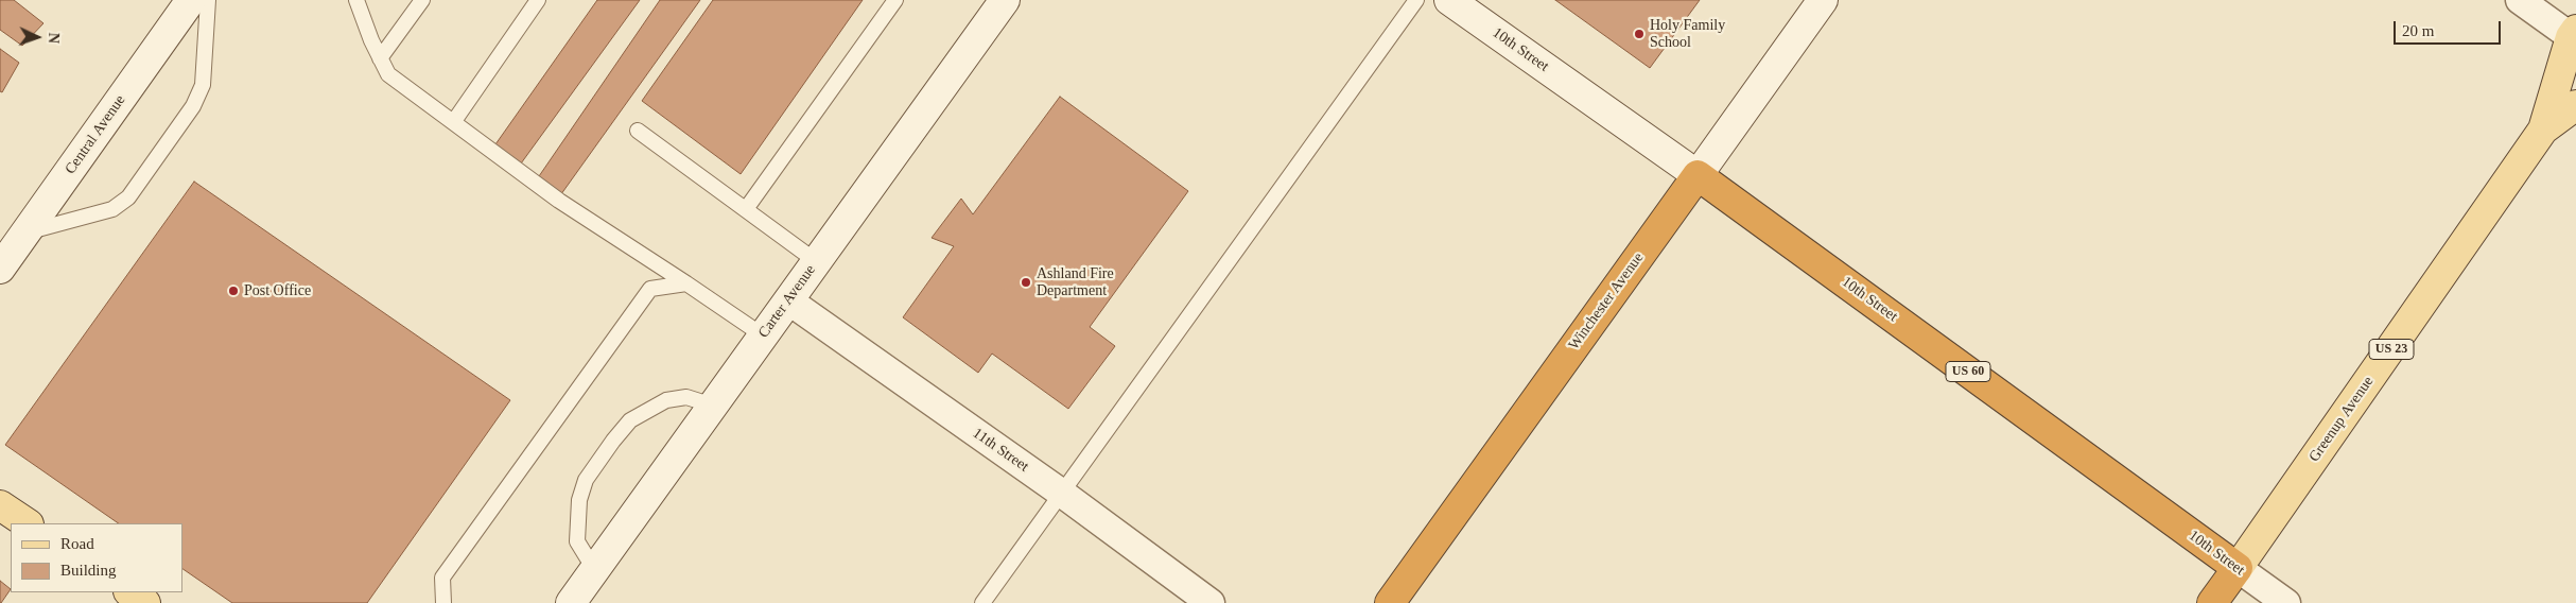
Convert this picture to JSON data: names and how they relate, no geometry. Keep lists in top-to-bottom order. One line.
{"streets":{"highway":["10th Street","Winchester Avenue","US 23","US 60","Greenup Avenue"],"street":["Central Avenue","Carter Avenue","11th Street"]},"crossings":[["10th Street","Winchester Avenue"],["10th Street","Greenup Avenue"],["Carter Avenue","11th Street"]],"places":["Holy Family School","Ashland Fire Department","Post Office"],"legend":["Road","Building"],"scale_bar":"20 m","north":"right"}
